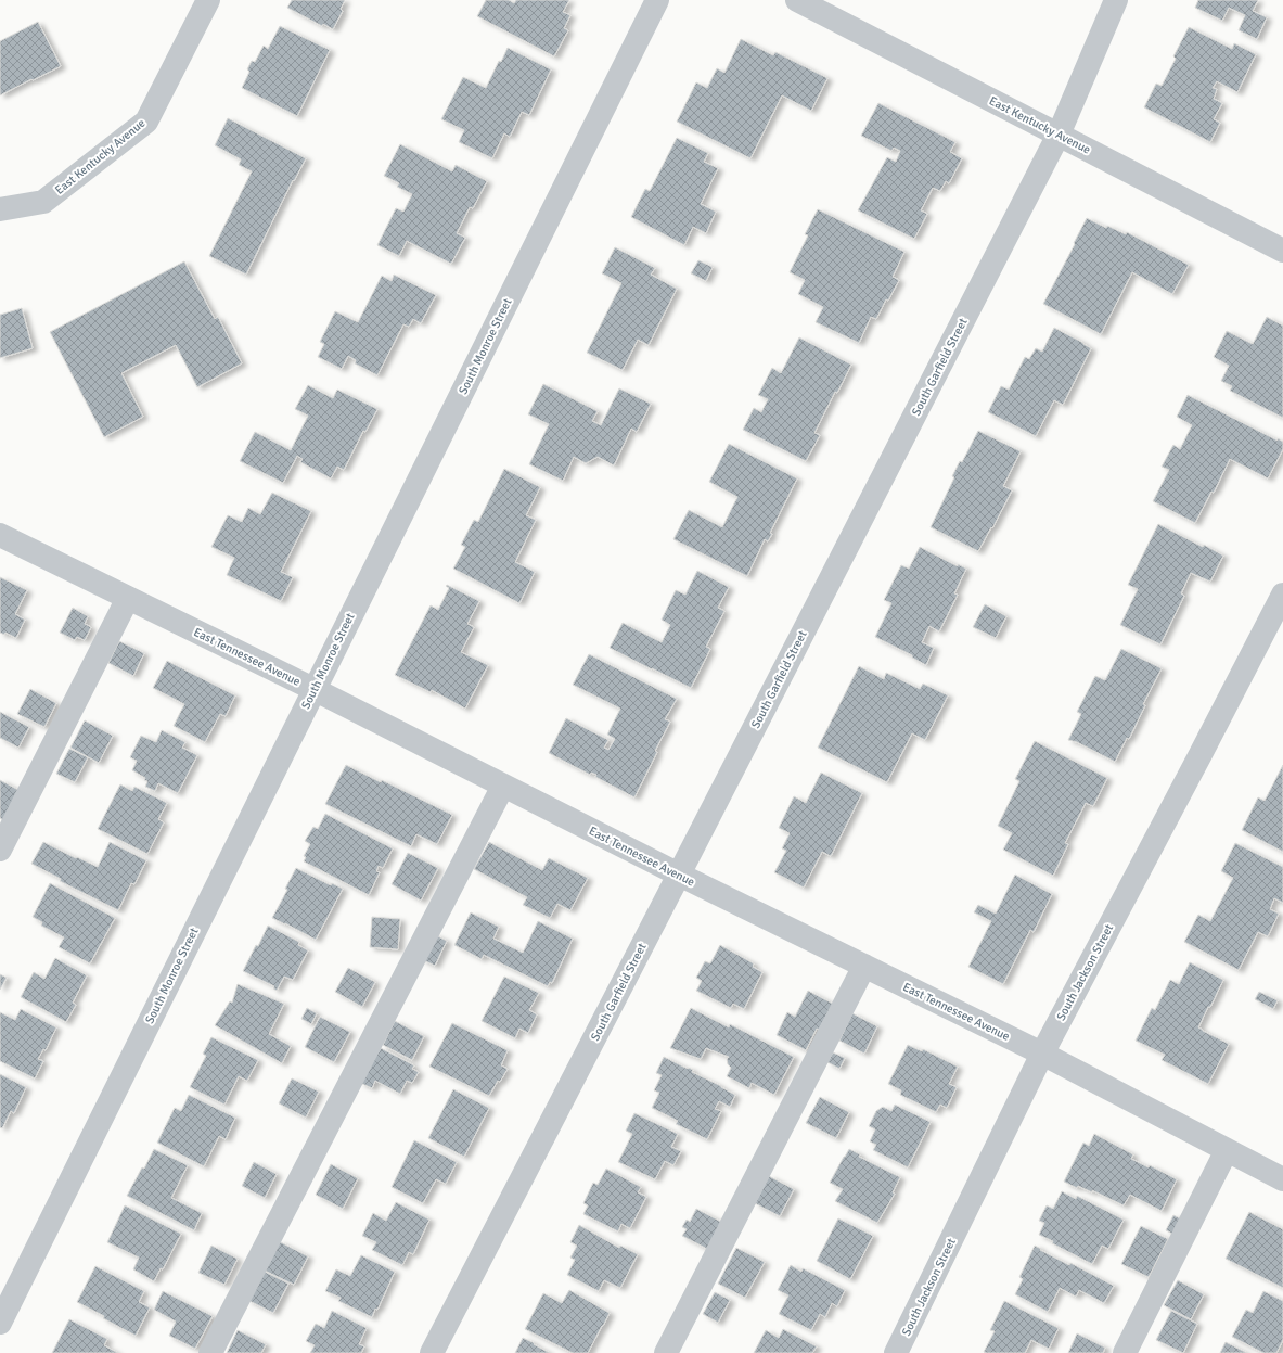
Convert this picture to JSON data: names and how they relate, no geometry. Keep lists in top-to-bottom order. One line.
{"streets":{"street":["East Kentucky Avenue","South Monroe Street","South Garfield Street","East Tennessee Avenue","South Jackson Street"]},"crossings":[["East Kentucky Avenue","South Garfield Street"],["South Monroe Street","East Tennessee Avenue"],["South Garfield Street","East Tennessee Avenue"],["East Tennessee Avenue","South Jackson Street"]]}
